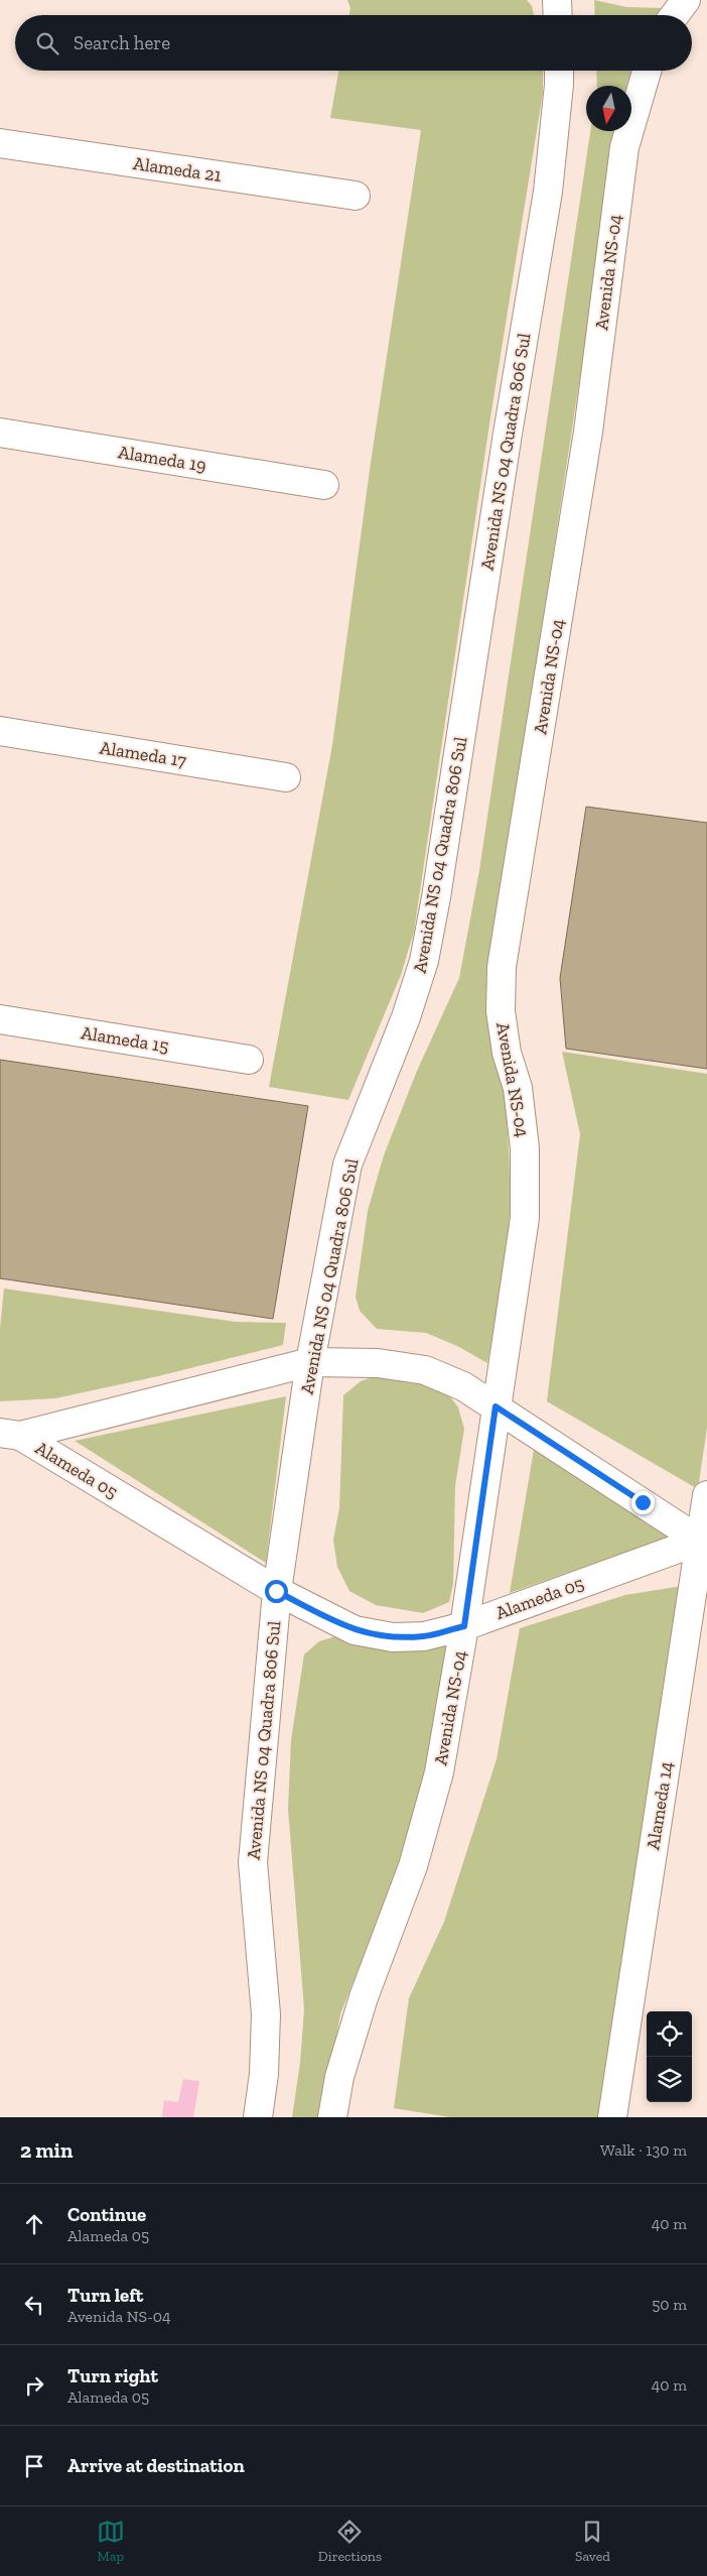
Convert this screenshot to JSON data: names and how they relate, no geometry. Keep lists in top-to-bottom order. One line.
{"streets":{"street":["Alameda 21","Avenida NS-04","Avenida NS 04 Quadra 806 Sul","Alameda 19","Alameda 17","Alameda 15","Alameda 05","Alameda 14"]},"crossings":[["Avenida NS-04","Alameda 05"],["Avenida NS 04 Quadra 806 Sul","Alameda 05"],["Alameda 05","Alameda 14"]],"north":"bottom","page":{"search":"Search here","heading":["2 min","Walk · 130 m"],"list":[["Continue","Alameda 05","40 m"],["Turn left","Avenida NS-04","50 m"],["Turn right","Alameda 05","40 m"],"Arrive at destination"],"nav":["Map","Directions","Saved"]}}
